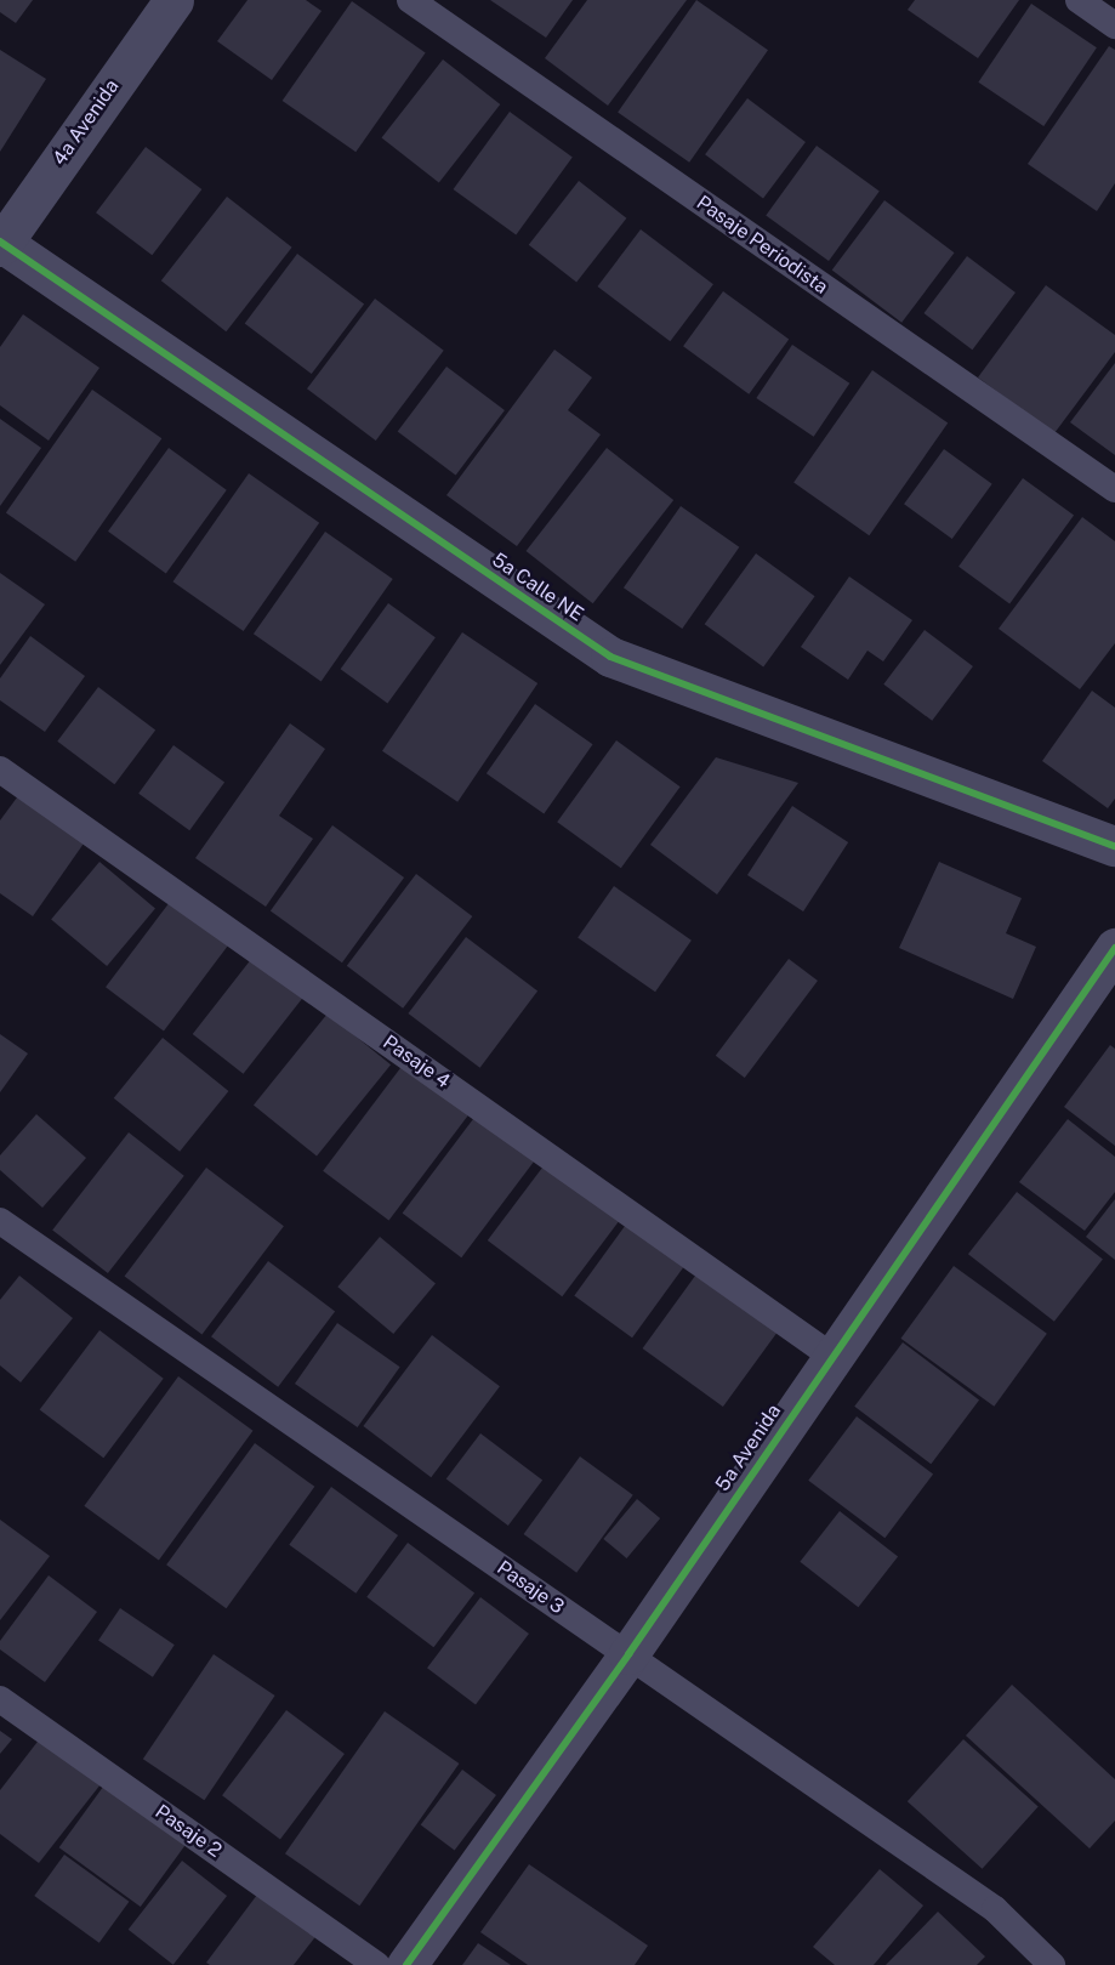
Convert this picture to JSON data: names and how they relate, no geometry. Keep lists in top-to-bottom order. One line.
{"streets":{"street":["4a Avenida","5a Calle NE","5a Avenida"],"lane":["Pasaje Periodista","Pasaje 4","Pasaje 3","Pasaje 2"]},"crossings":[["4a Avenida","5a Calle NE"],["Pasaje 4","5a Avenida"],["5a Avenida","Pasaje 3"]]}
